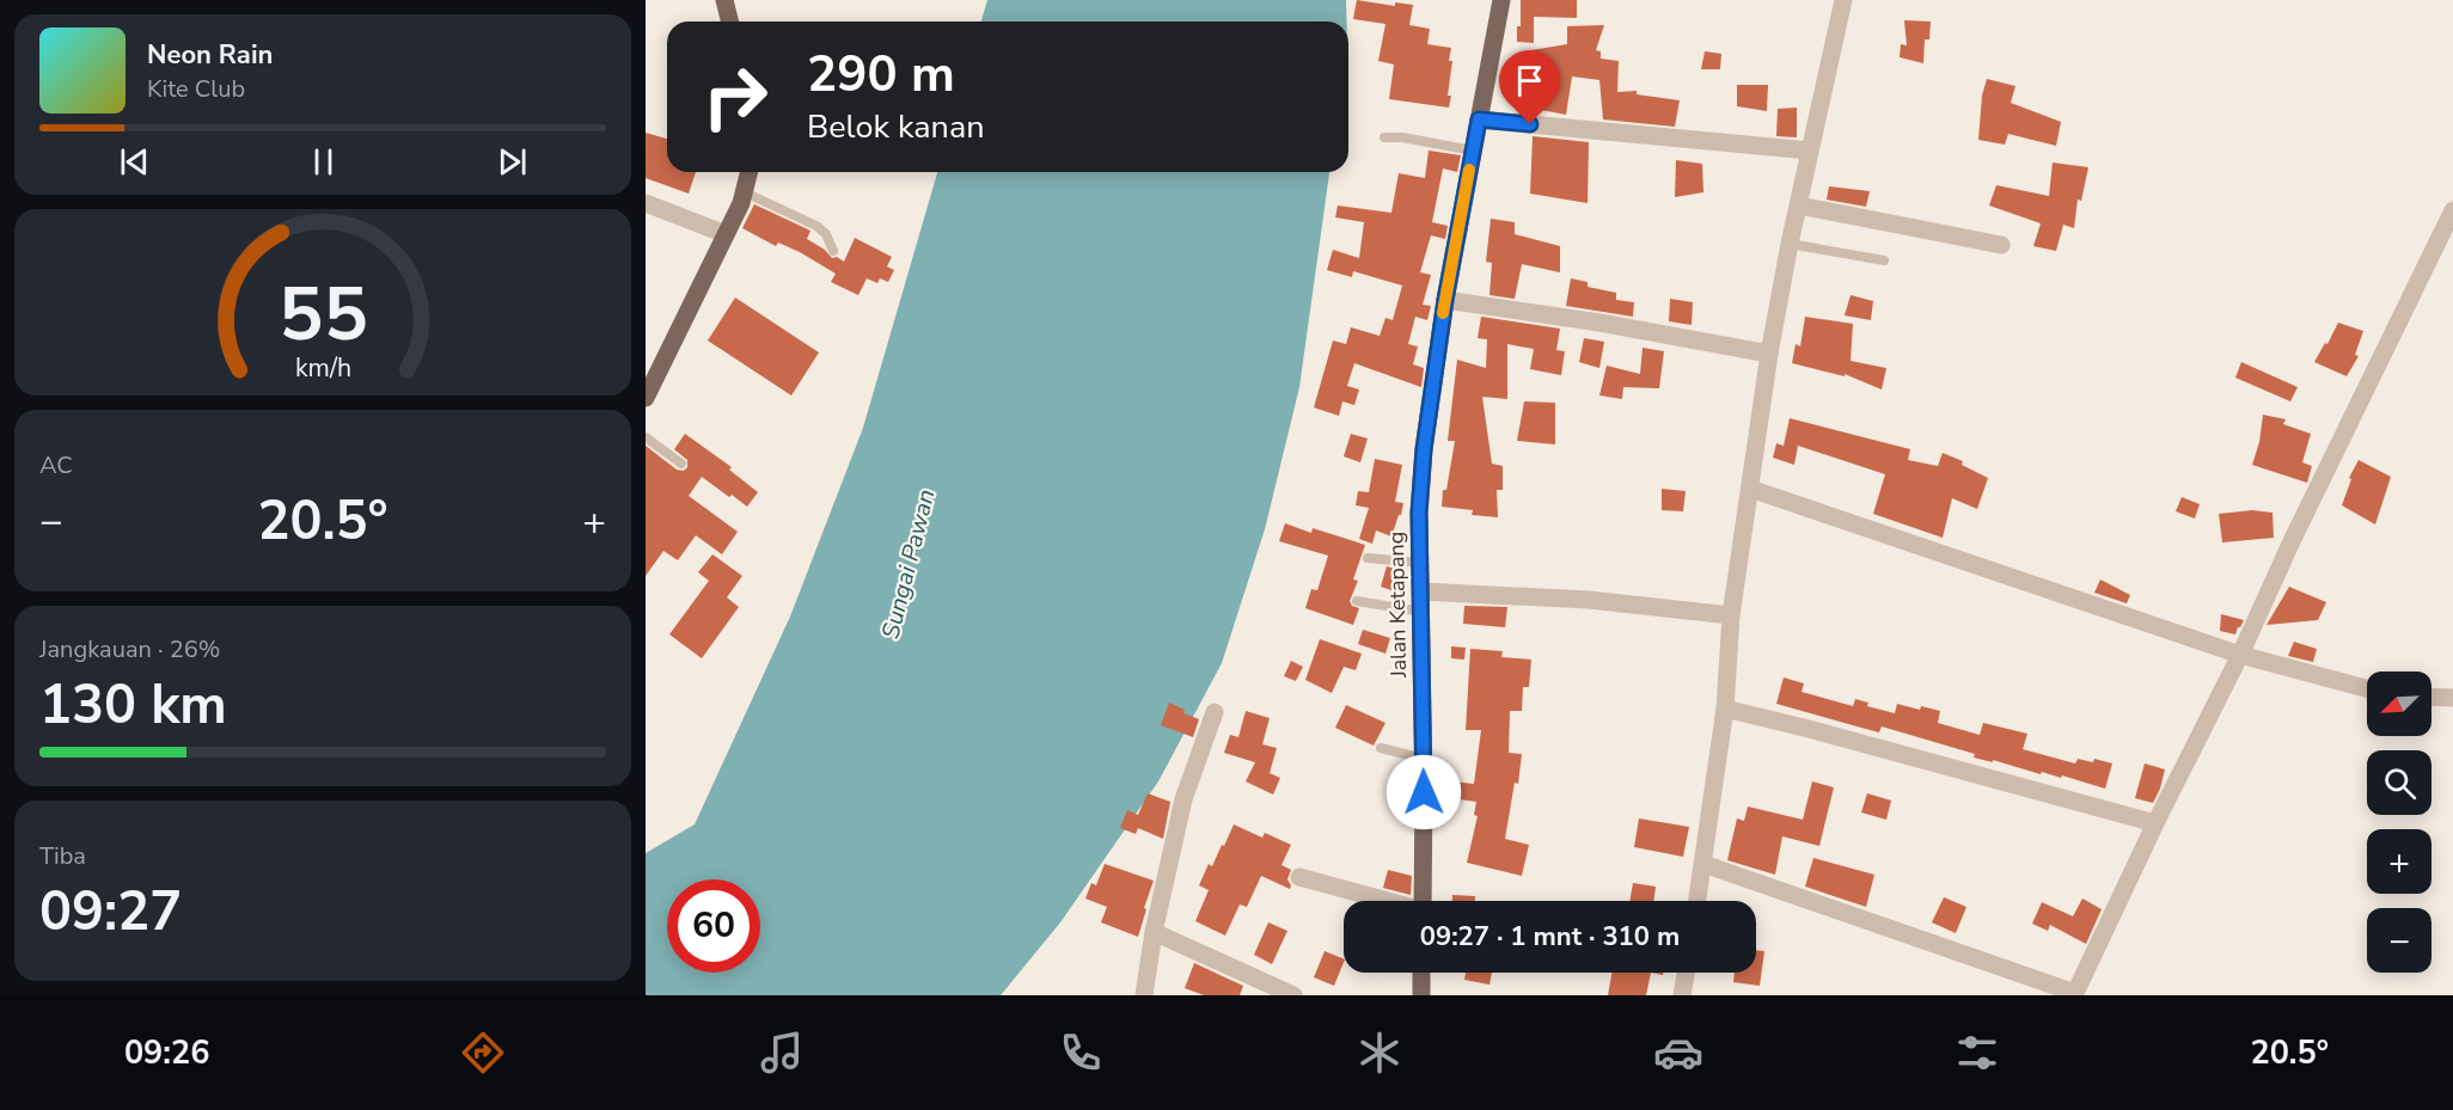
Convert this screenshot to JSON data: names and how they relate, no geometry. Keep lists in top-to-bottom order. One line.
{"streets":{"main road":["Jalan Ketapang"]},"water":["Sungai Pawan"],"north":"bottom left","page":{"turn":["290 m","Belok kanan"],"song":["Neon Rain","Kite Club"],"tile":["AC",["Jangkauan · 26%","130 km"],["Tiba","09:27"]],"heat":["−","20.5°","+"],"map_buttons":["+","−"],"limit":"60","trip":"09:27 · 1 mnt · 310 m","tabs":["09:26","20.5°"],"gauge":["55","km/h"]}}
